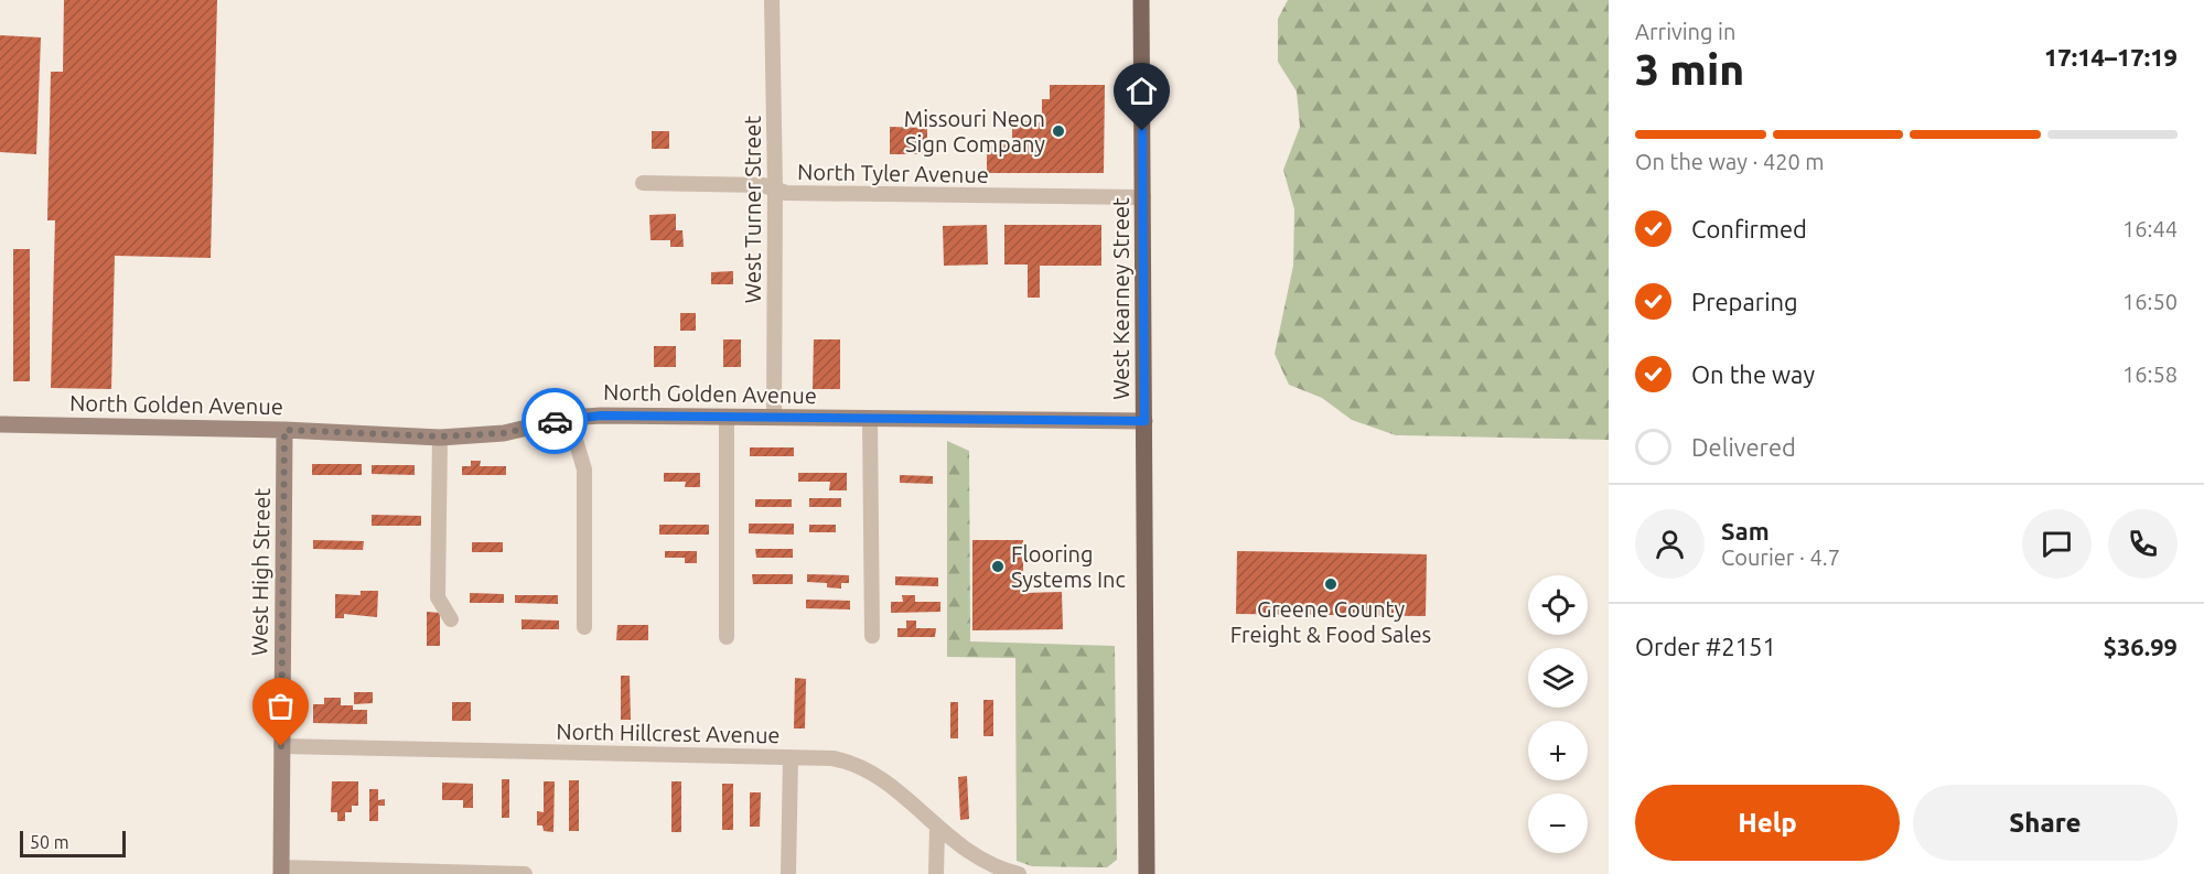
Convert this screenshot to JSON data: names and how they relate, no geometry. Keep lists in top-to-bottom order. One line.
{"streets":{"main road":["West Kearney Street"],"street":["North Tyler Avenue","West Turner Street","North Golden Avenue","West High Street","North Hillcrest Avenue"]},"crossings":[["North Tyler Avenue","West Turner Street"],["North Tyler Avenue","West Kearney Street"],["West Turner Street","North Golden Avenue"],["West Kearney Street","North Golden Avenue"],["North Golden Avenue","West High Street"],["West High Street","North Hillcrest Avenue"]],"places":["Missouri Neon Sign Company","Flooring Systems Inc","Greene County Freight & Food Sales"],"scale_bar":"50 m","page":{"heading":["3 min","Arriving in","17:14–17:19"],"panel":["Sam","Courier · 4.7","Order #2151","$36.99"],"bar":"On the way · 420 m","list":[["Confirmed","16:44"],["Preparing","16:50"],["On the way","16:58"],"Delivered"],"map_buttons":["+","−"],"buttons":["Help","Share"],"scale":"50 m"}}
